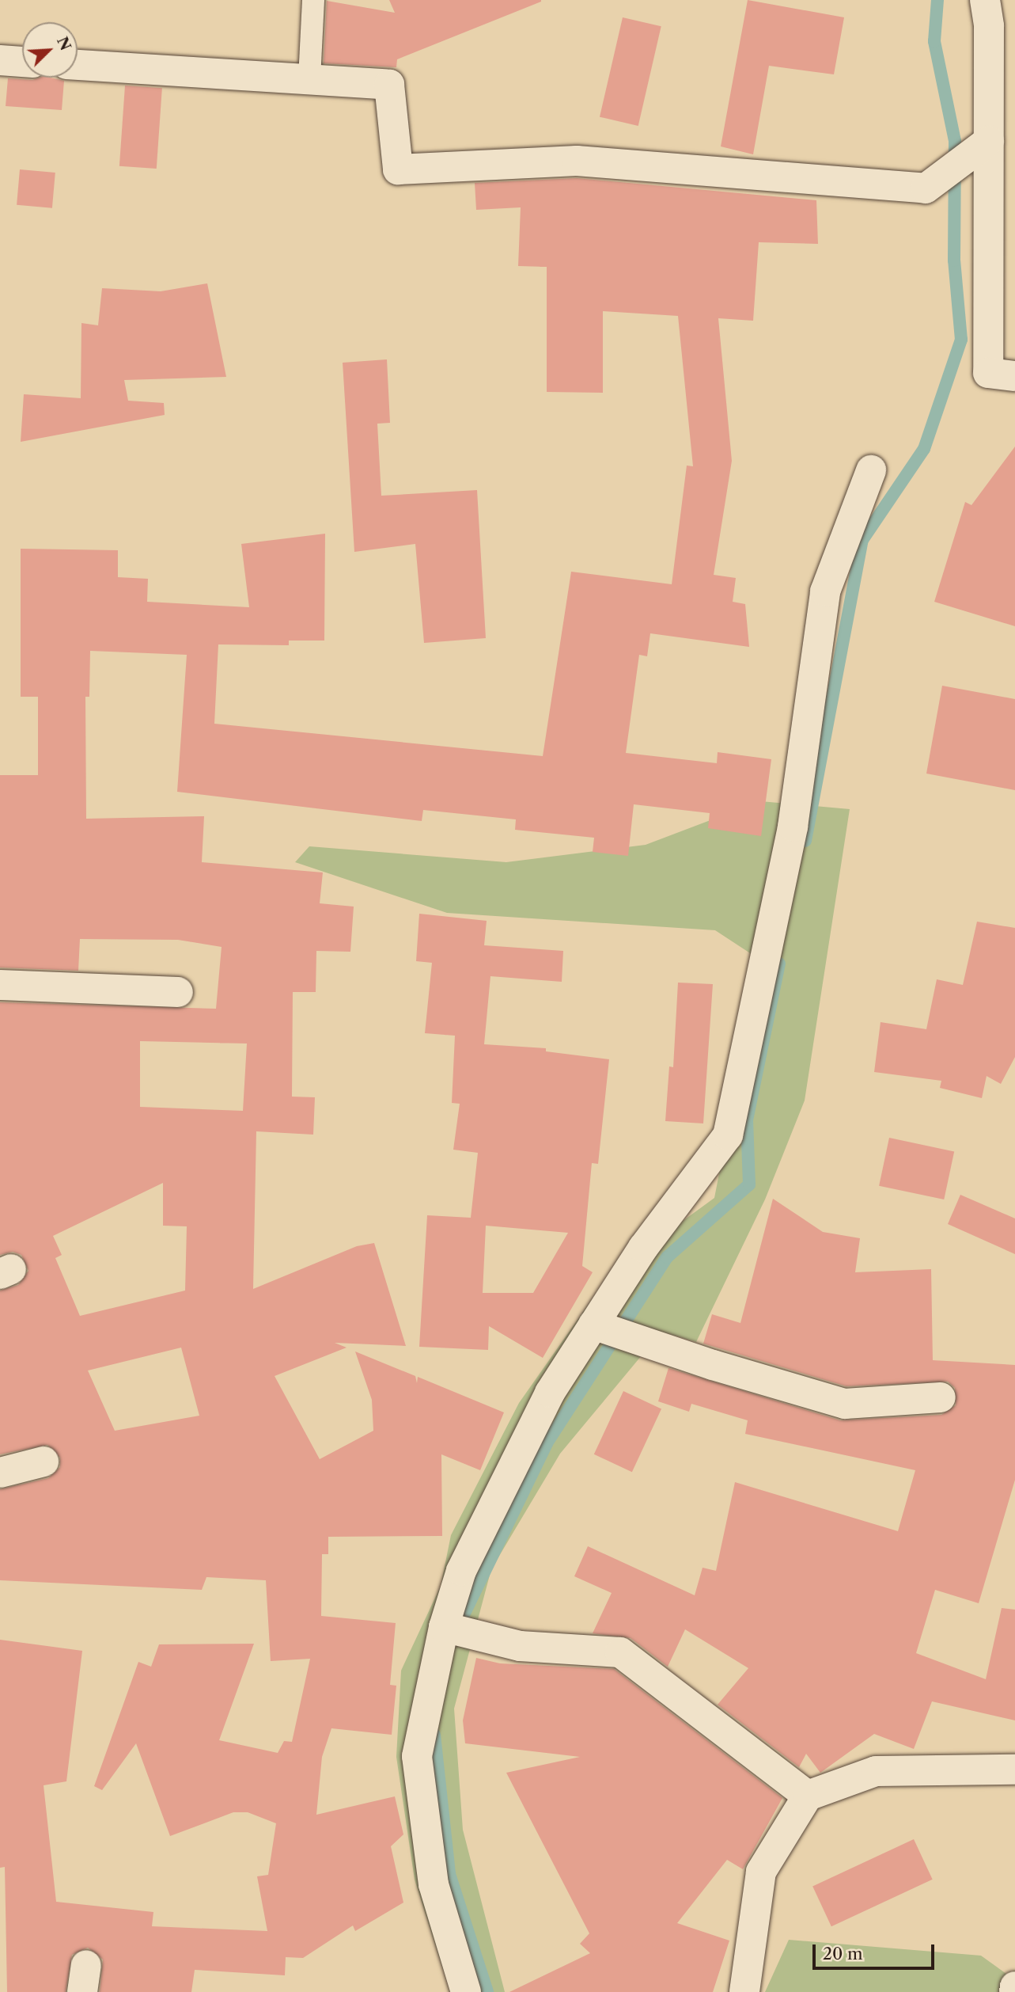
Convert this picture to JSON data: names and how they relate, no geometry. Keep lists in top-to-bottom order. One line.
{"scale_bar":"20 m","north":"top right"}
